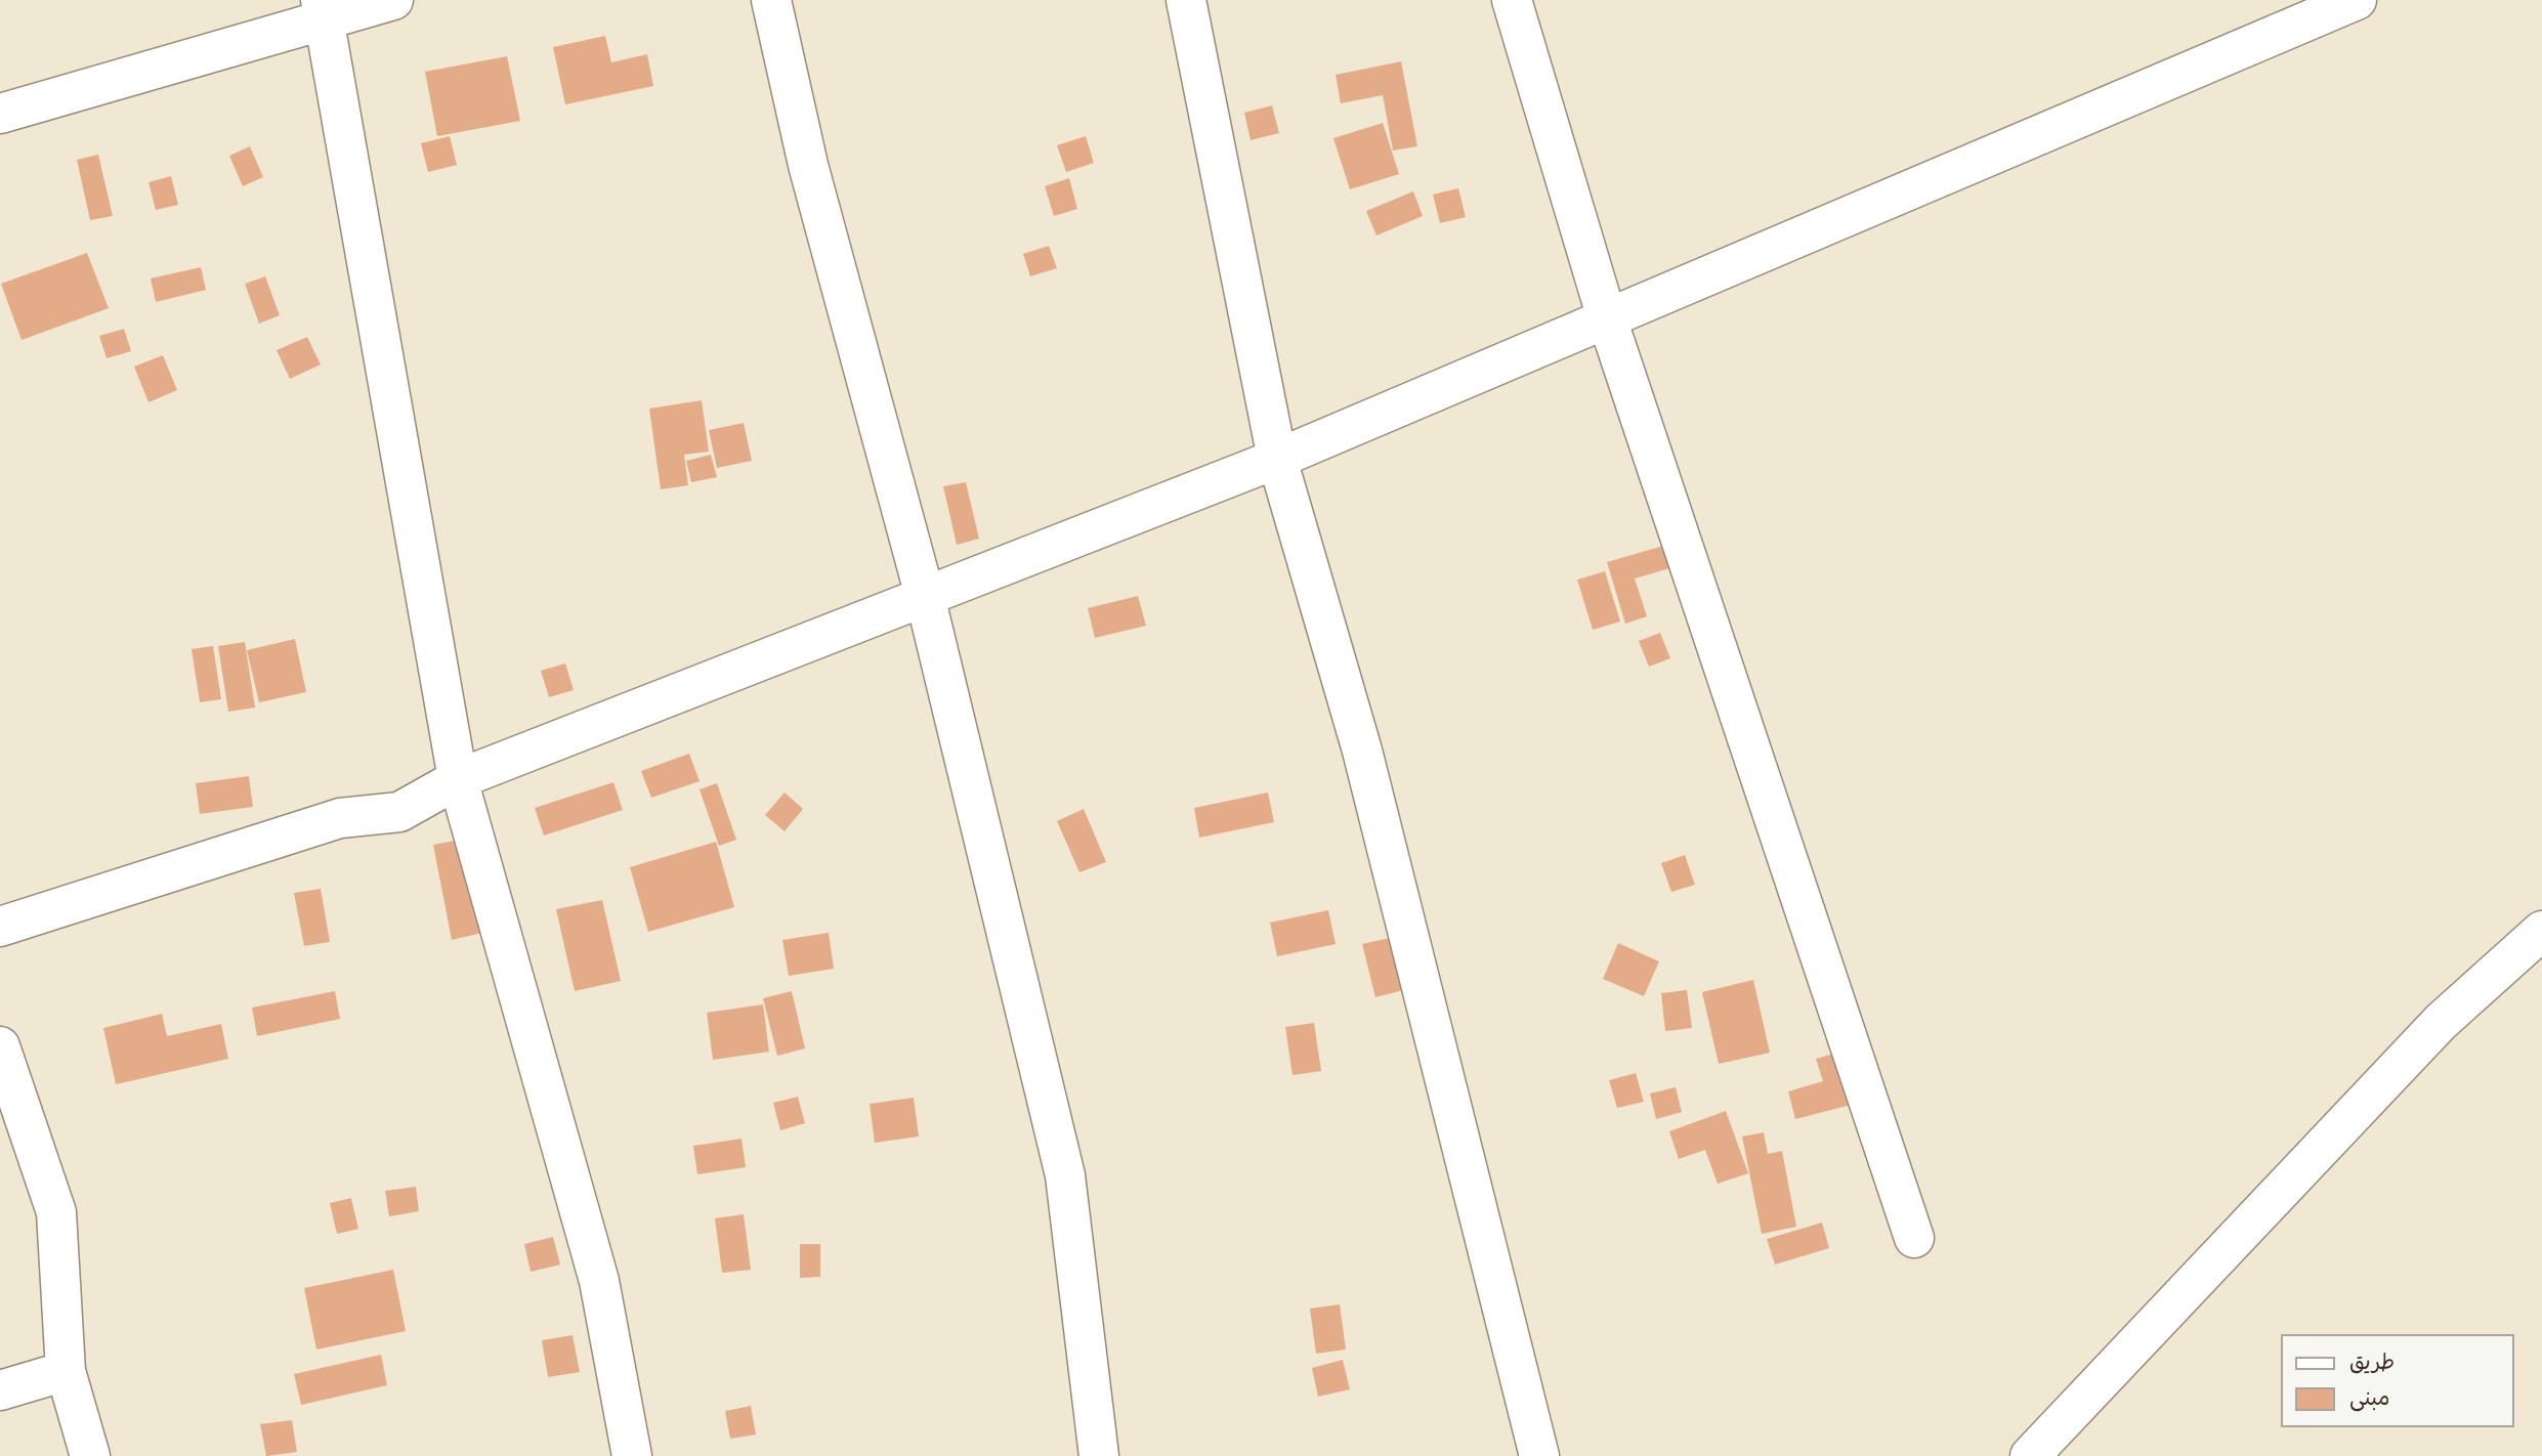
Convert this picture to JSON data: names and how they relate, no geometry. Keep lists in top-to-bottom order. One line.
{"legend":["طريق","مبنى"]}
